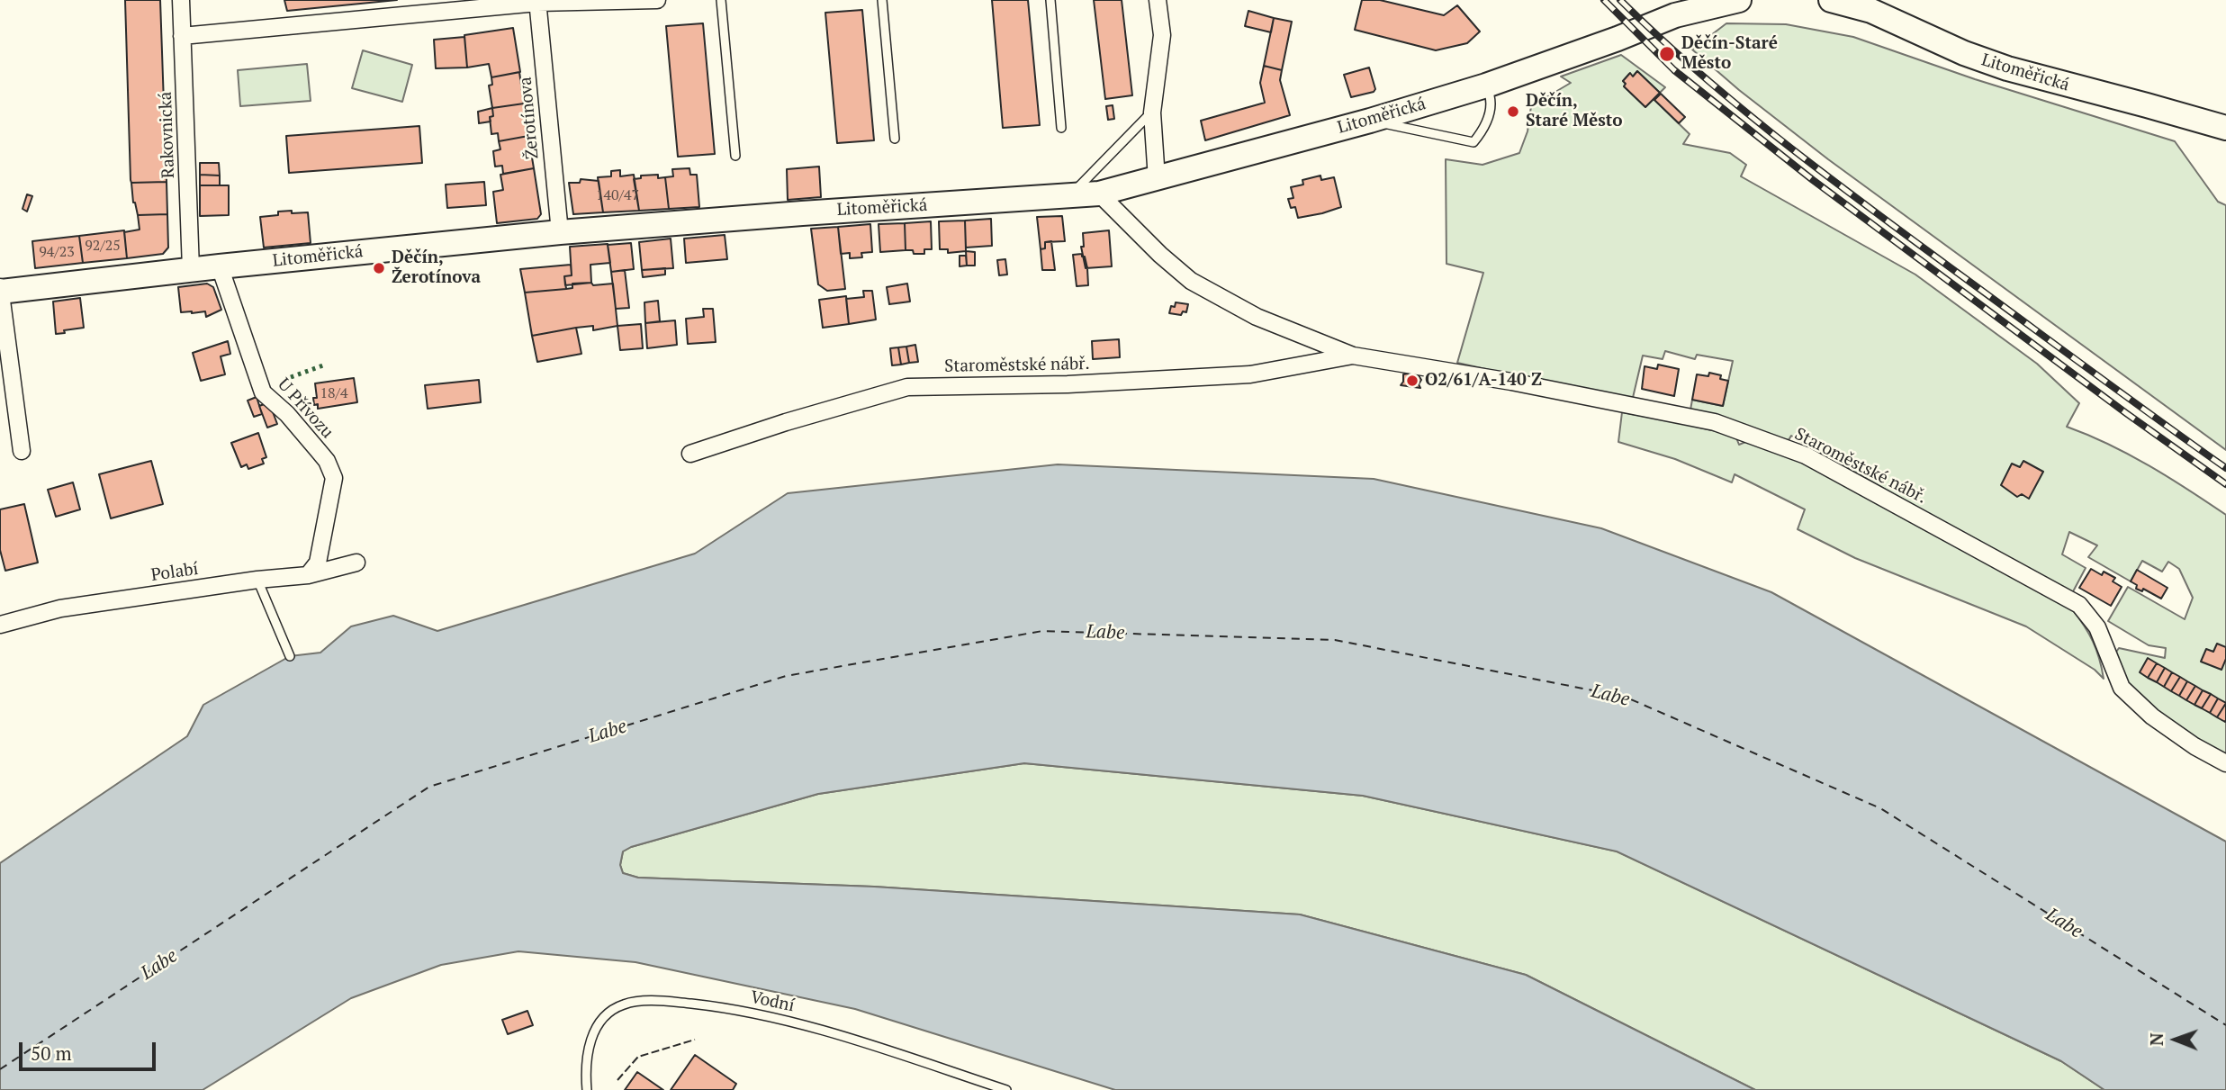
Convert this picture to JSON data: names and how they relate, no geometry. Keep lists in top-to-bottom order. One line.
{"streets":{"main road":["Litoměřická"],"street":["Žerotínova","Rakovnická","Staroměstské nábř.","U Přívozu","Polabí"],"lane":["Vodní"]},"crossings":[["Litoměřická","Žerotínova"],["Litoměřická","Rakovnická"],["Litoměřická","Staroměstské nábř."],["Litoměřická","U Přívozu"],["U Přívozu","Polabí"]],"water":["Labe"],"places":["Děčín-Staré Město","Děčín, Staré Město","Děčín, Žerotínova","O2/61/A-140 Z"],"house_numbers":["140/47","92/25","94/23","18/4"],"scale_bar":"50 m","north":"left"}
